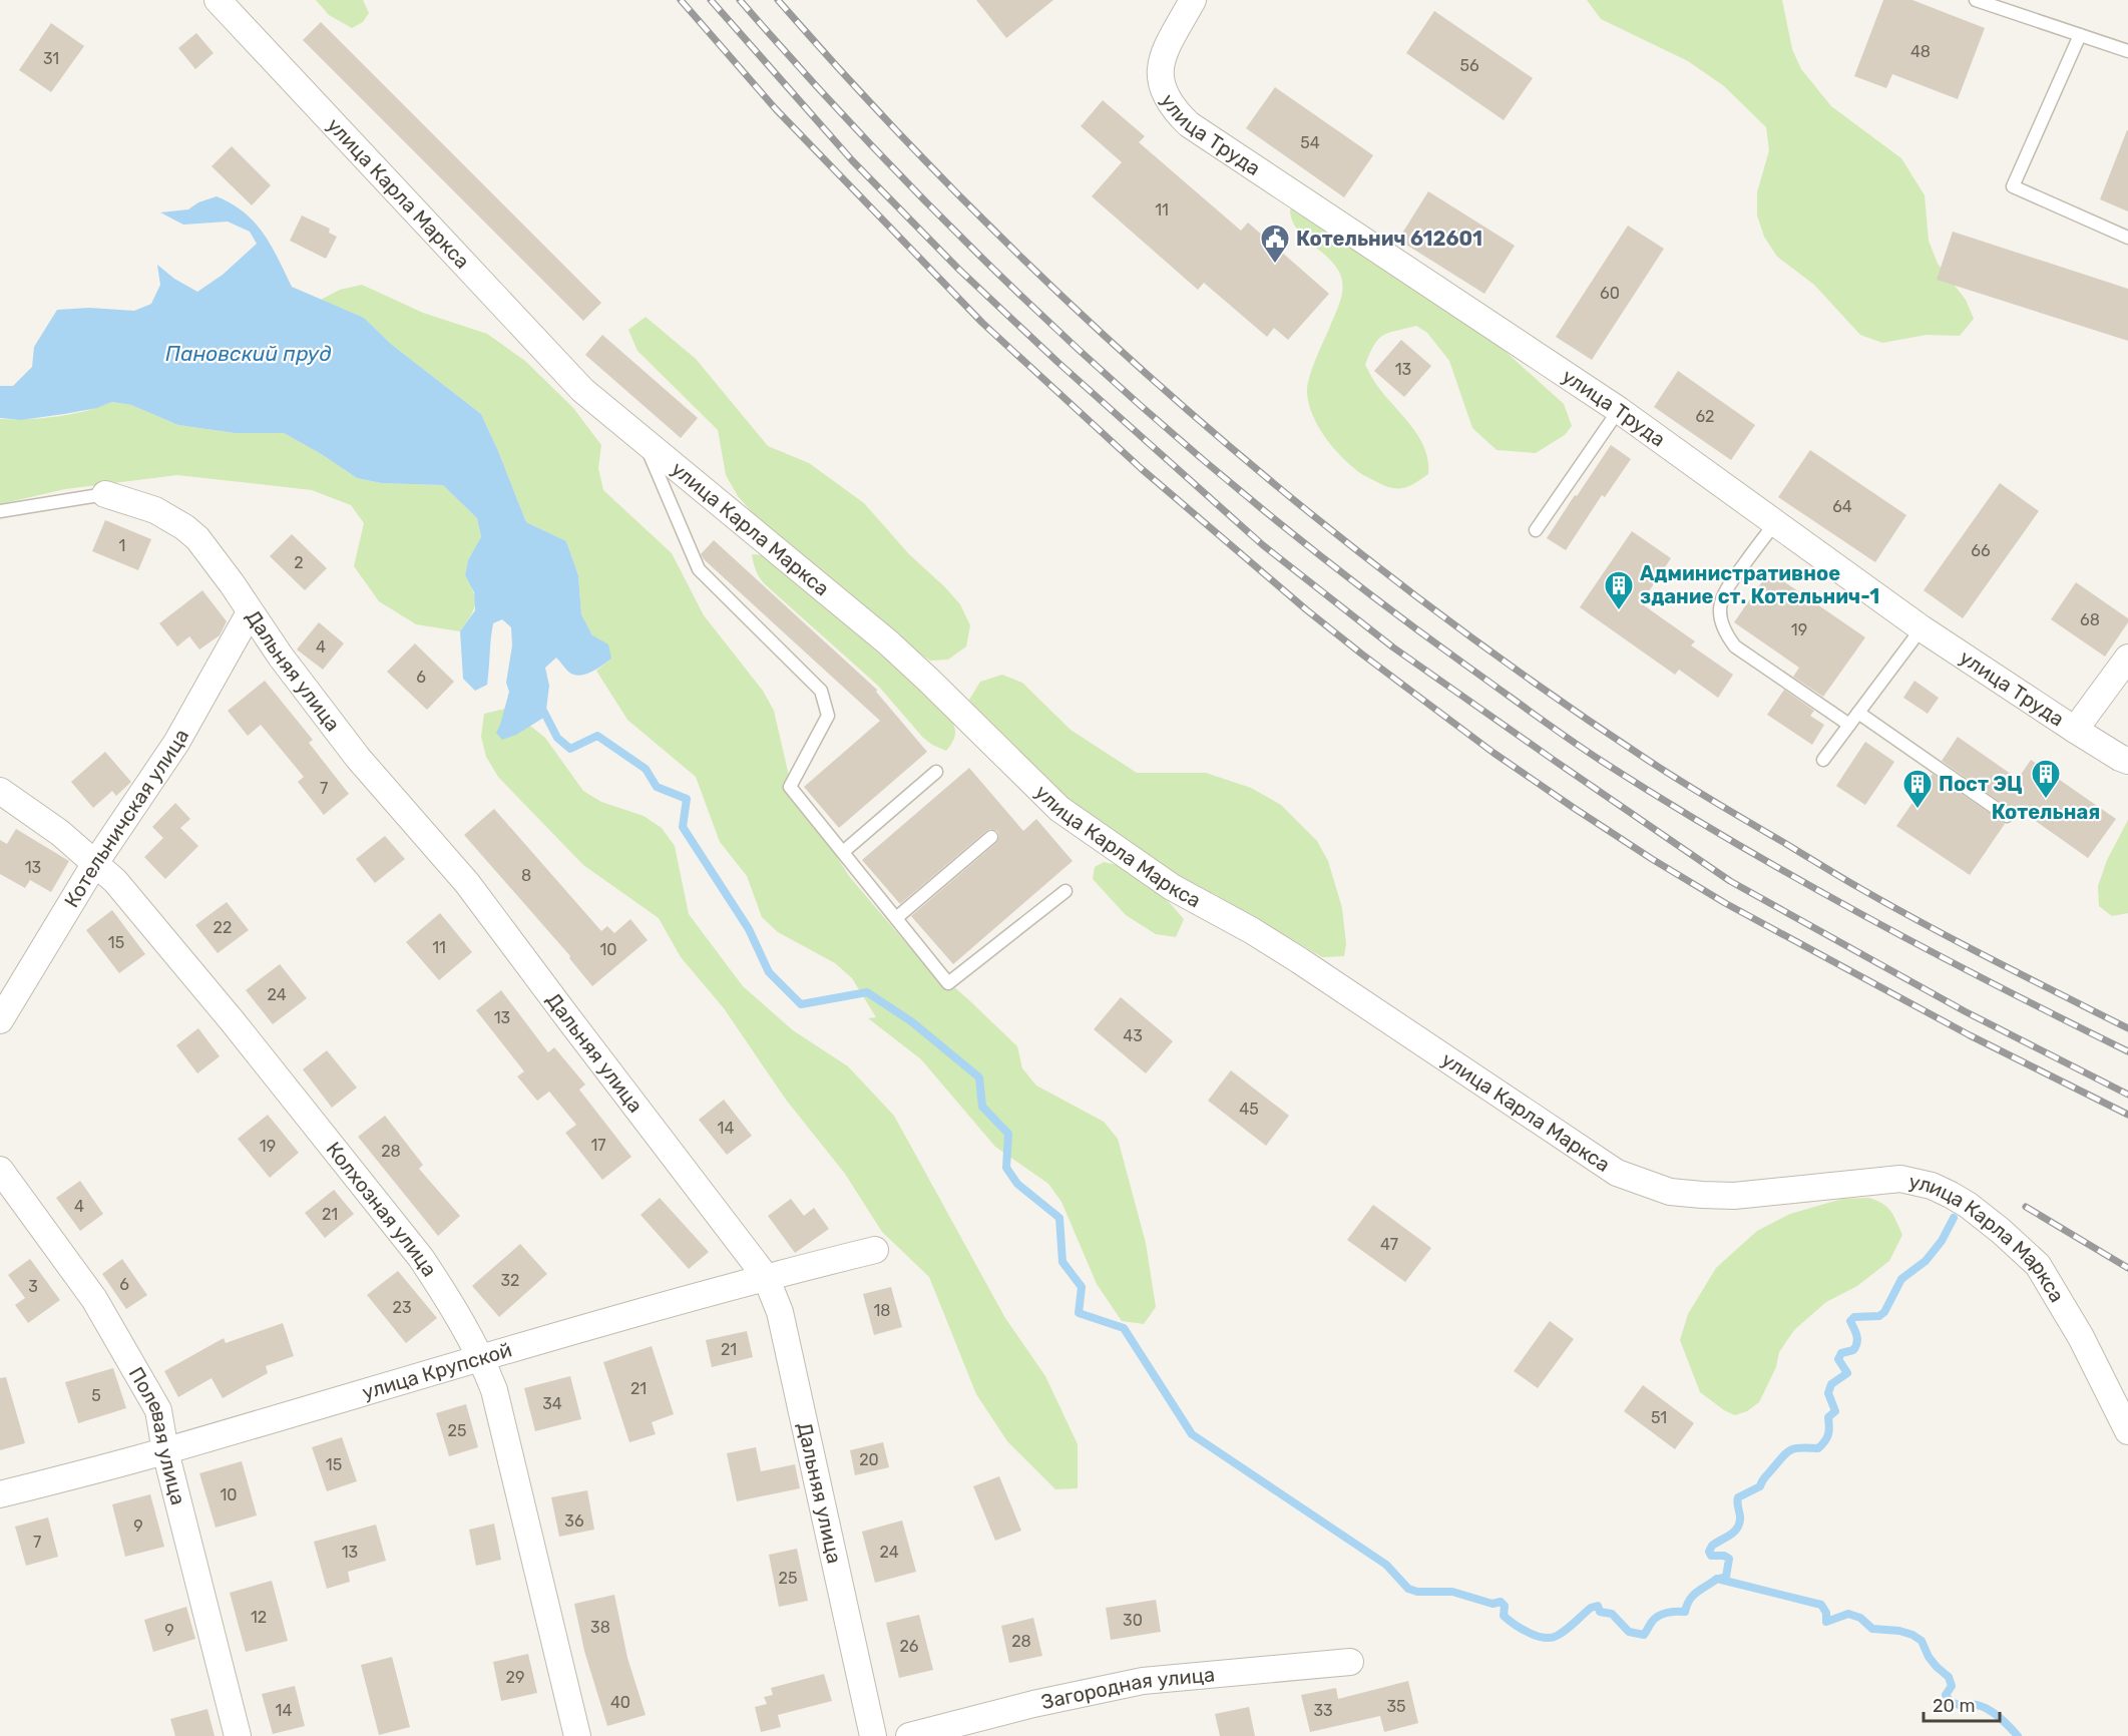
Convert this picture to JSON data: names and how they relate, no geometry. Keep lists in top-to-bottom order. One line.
{"streets":{"street":["улица Труда","улица Карла Маркса","Дальняя улица","Котельничская улица","Колхозная улица","улица Крупской","Полевая улица","Загородная улица"]},"crossings":[["Дальняя улица","Котельничская улица"],["Дальняя улица","улица Крупской"],["Котельничская улица","Колхозная улица"],["Колхозная улица","улица Крупской"],["улица Крупской","Полевая улица"]],"water":["Пановский пруд"],"places":{"public building":["Котельнич 612601"],"building":["Административное здание ст. Котельнич-1","Котельная","Пост ЭЦ"]},"house_numbers":["48","31","56","54","11","60","13","62","64","1","66","2","68","19","4","6","7","13","8","22","15","11","10","24","13","43","45","14","17","19","28","4","21","47","32","6","3","23","18","21","21","5","34","51","25","20","15","10","36","9","7","13","24","25","12","30","38","9","28","26","29","40","35","14","33"],"scale_bar":"20 m"}
